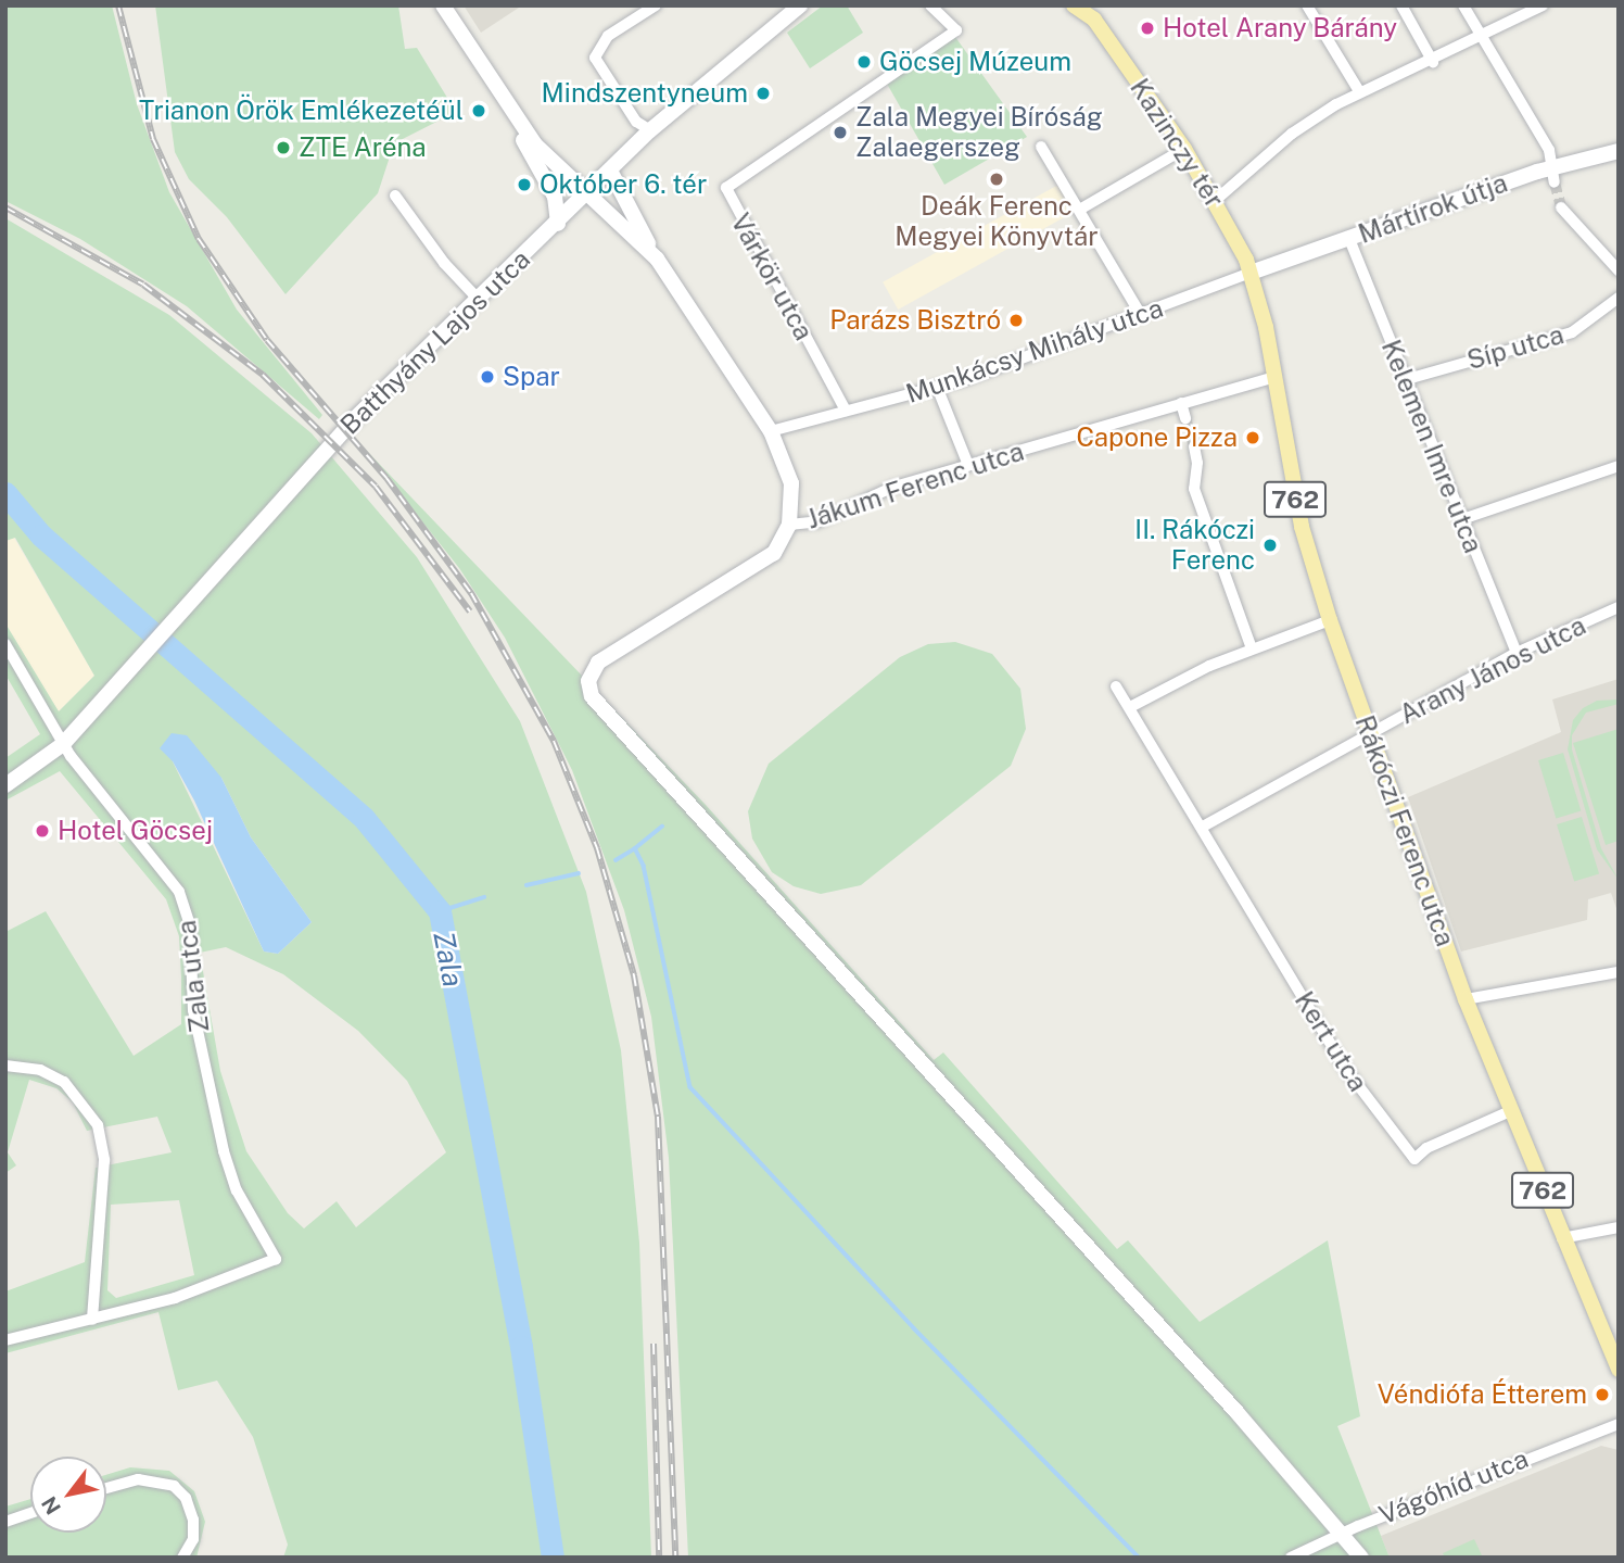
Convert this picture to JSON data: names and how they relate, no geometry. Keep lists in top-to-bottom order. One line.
{"streets":{"main road":["Kazinczy tér","762","Rákóczi Ferenc utca"],"street":["Mártírok útja","Várkör utca","Batthyány Lajos utca","Síp utca","Munkácsy Mihály utca","Kelemen Imre utca","Jákum Ferenc utca","Arany János utca","Zala utca","Kert utca","Vágóhíd utca"]},"crossings":[["Kazinczy tér","Mártírok útja"],["Kazinczy tér","Munkácsy Mihály utca"],["Kazinczy tér","Rákóczi Ferenc utca"],["Mártírok útja","Munkácsy Mihály utca"],["Mártírok útja","Kelemen Imre utca"],["Mártírok útja","Rákóczi Ferenc utca"],["Várkör utca","Munkácsy Mihály utca"],["Batthyány Lajos utca","Zala utca"],["Síp utca","Kelemen Imre utca"],["Munkácsy Mihály utca","Rákóczi Ferenc utca"],["Kelemen Imre utca","Arany János utca"],["Jákum Ferenc utca","Rákóczi Ferenc utca"],["Jákum Ferenc utca","Vágóhíd utca"],["Arany János utca","Rákóczi Ferenc utca"],["Rákóczi Ferenc utca","Kert utca"]],"water":["Zala"],"places":["Hotel Arany Bárány","Göcsej Múzeum","Mindszentyneum","Trianon Örök Emlékezetéül","Zala Megyei Bíróság Zalaegerszeg","ZTE Aréna","Deák Ferenc Megyei Könyvtár","Október 6. tér","Parázs Bisztró","Spar","Capone Pizza","II. Rákóczi Ferenc","Hotel Göcsej","Véndiófa Étterem"],"north":"bottom left"}
